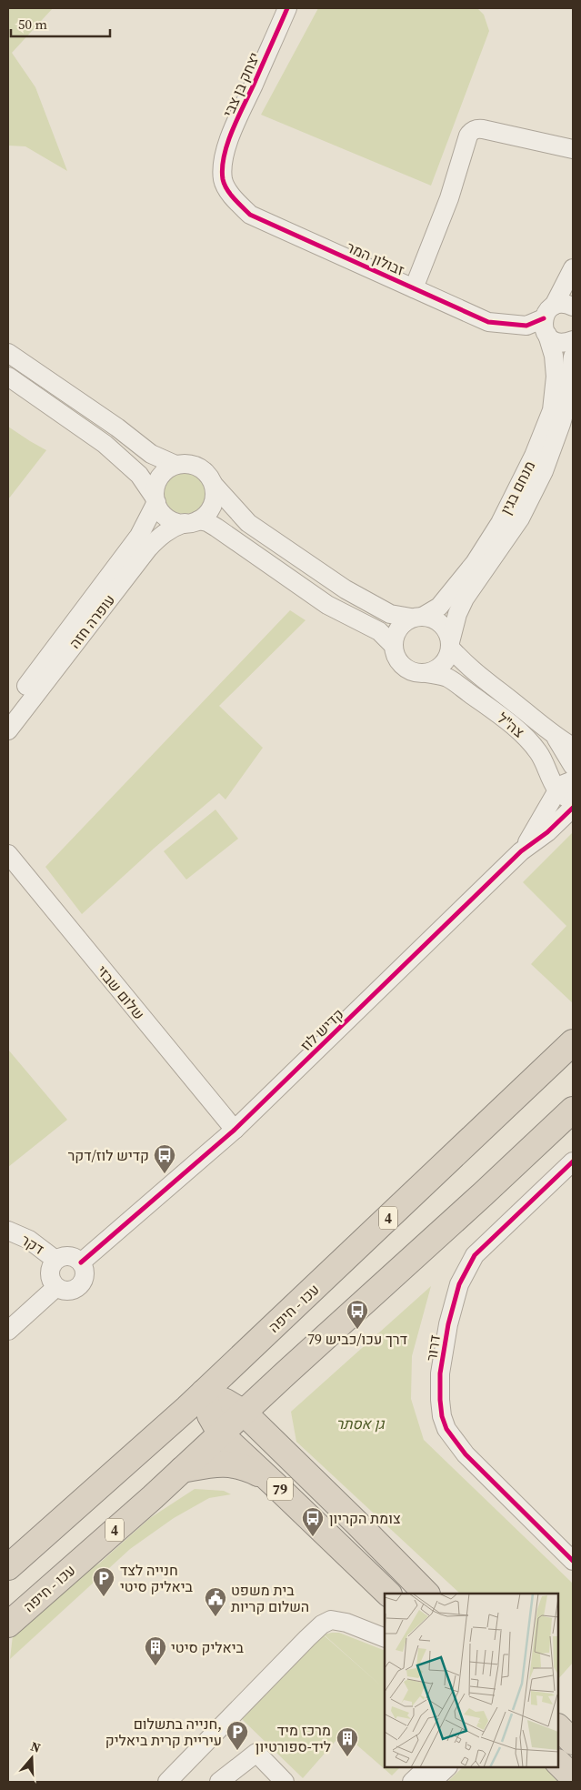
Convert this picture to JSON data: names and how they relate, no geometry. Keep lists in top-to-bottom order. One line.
{"streets":{"highway":["4","עכו - חיפה","79"],"street":["יצחק בן צבי","זבולון המר","מנחם בגין","עופרה חזה","צה\"ל","שלום שבזי","קדיש לוז","דקר","דרור"]},"crossings":[["יצחק בן צבי","זבולון המר"],["זבולון המר","מנחם בגין"],["מנחם בגין","צה\"ל"],["צה\"ל","קדיש לוז"],["שלום שבזי","קדיש לוז"],["קדיש לוז","דקר"],["עכו - חיפה","79"]],"parks":["גן אסתר"],"places":{"bus stop":["קדיש לוז/דקר","דרך עכו/כביש 79","צומת הקריון"],"parking":["חנייה לצד ביאליק סיטי","חנייה בתשלום, עיריית קרית ביאליק"],"public building":["בית משפט השלום קריות"],"building":["ביאליק סיטי","מרכז מיד ליד-ספורטיון"]},"scale_bar":"50 m","north":"top"}
